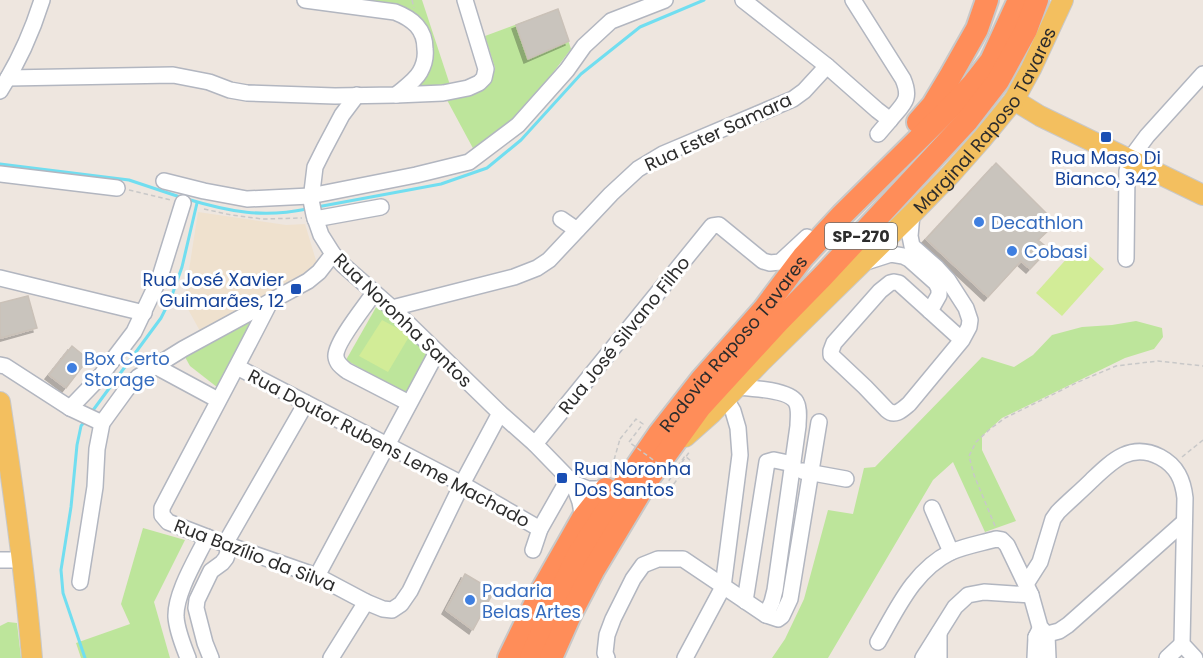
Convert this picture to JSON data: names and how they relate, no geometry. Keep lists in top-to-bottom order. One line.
{"streets":{"highway":["SP-270","Rodovia Raposo Tavares"],"main road":["Marginal Raposo Tavares"],"street":["Rua Ester Samara","Rua Noronha Santos","Rua José Silvano Filho","Rua Doutor Rubens Leme Machado","Rua Bazílio da Silva"]},"crossings":[["Marginal Raposo Tavares","Rodovia Raposo Tavares"],["Rua Ester Samara","Rua Noronha Santos"],["Rua Noronha Santos","Rua José Silvano Filho"],["Rua Noronha Santos","Rua Bazílio da Silva"],["Rua José Silvano Filho","Rodovia Raposo Tavares"],["Rua Doutor Rubens Leme Machado","Rua Bazílio da Silva"]],"places":{"transit":["Rua Maso Di Bianco, 342","Rua José Xavier Guimarães, 12","Rua Noronha Dos Santos"],"other":["Decathlon","Cobasi","Box Certo Storage","Padaria Belas Artes"]}}
